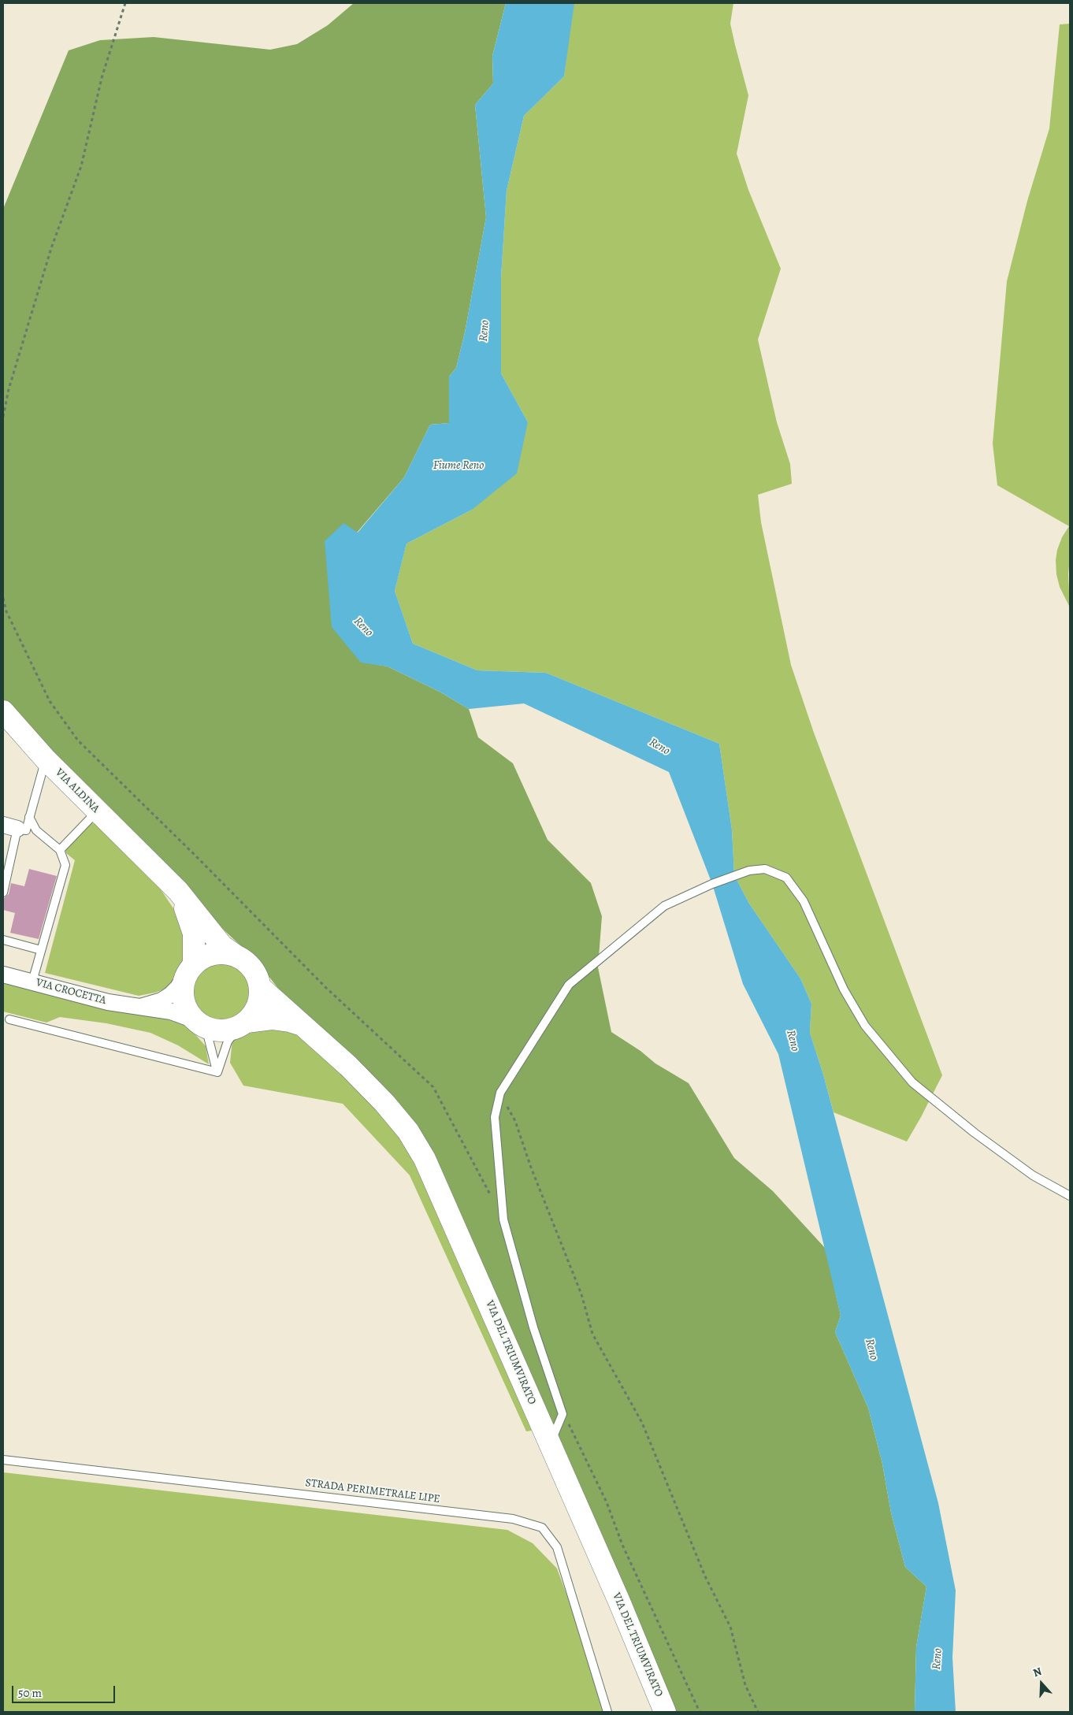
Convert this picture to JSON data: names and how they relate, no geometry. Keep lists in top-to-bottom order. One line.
{"streets":{"street":["VIA ALDINA","VIA CROCETTA","VIA DEL TRIUMVIRATO"],"lane":["STRADA PERIMETRALE LIPE"]},"crossings":[["VIA ALDINA","VIA CROCETTA"],["VIA ALDINA","VIA DEL TRIUMVIRATO"],["VIA CROCETTA","VIA DEL TRIUMVIRATO"]],"water":["Reno","Fiume Reno"],"scale_bar":"50 m","north":"top"}
